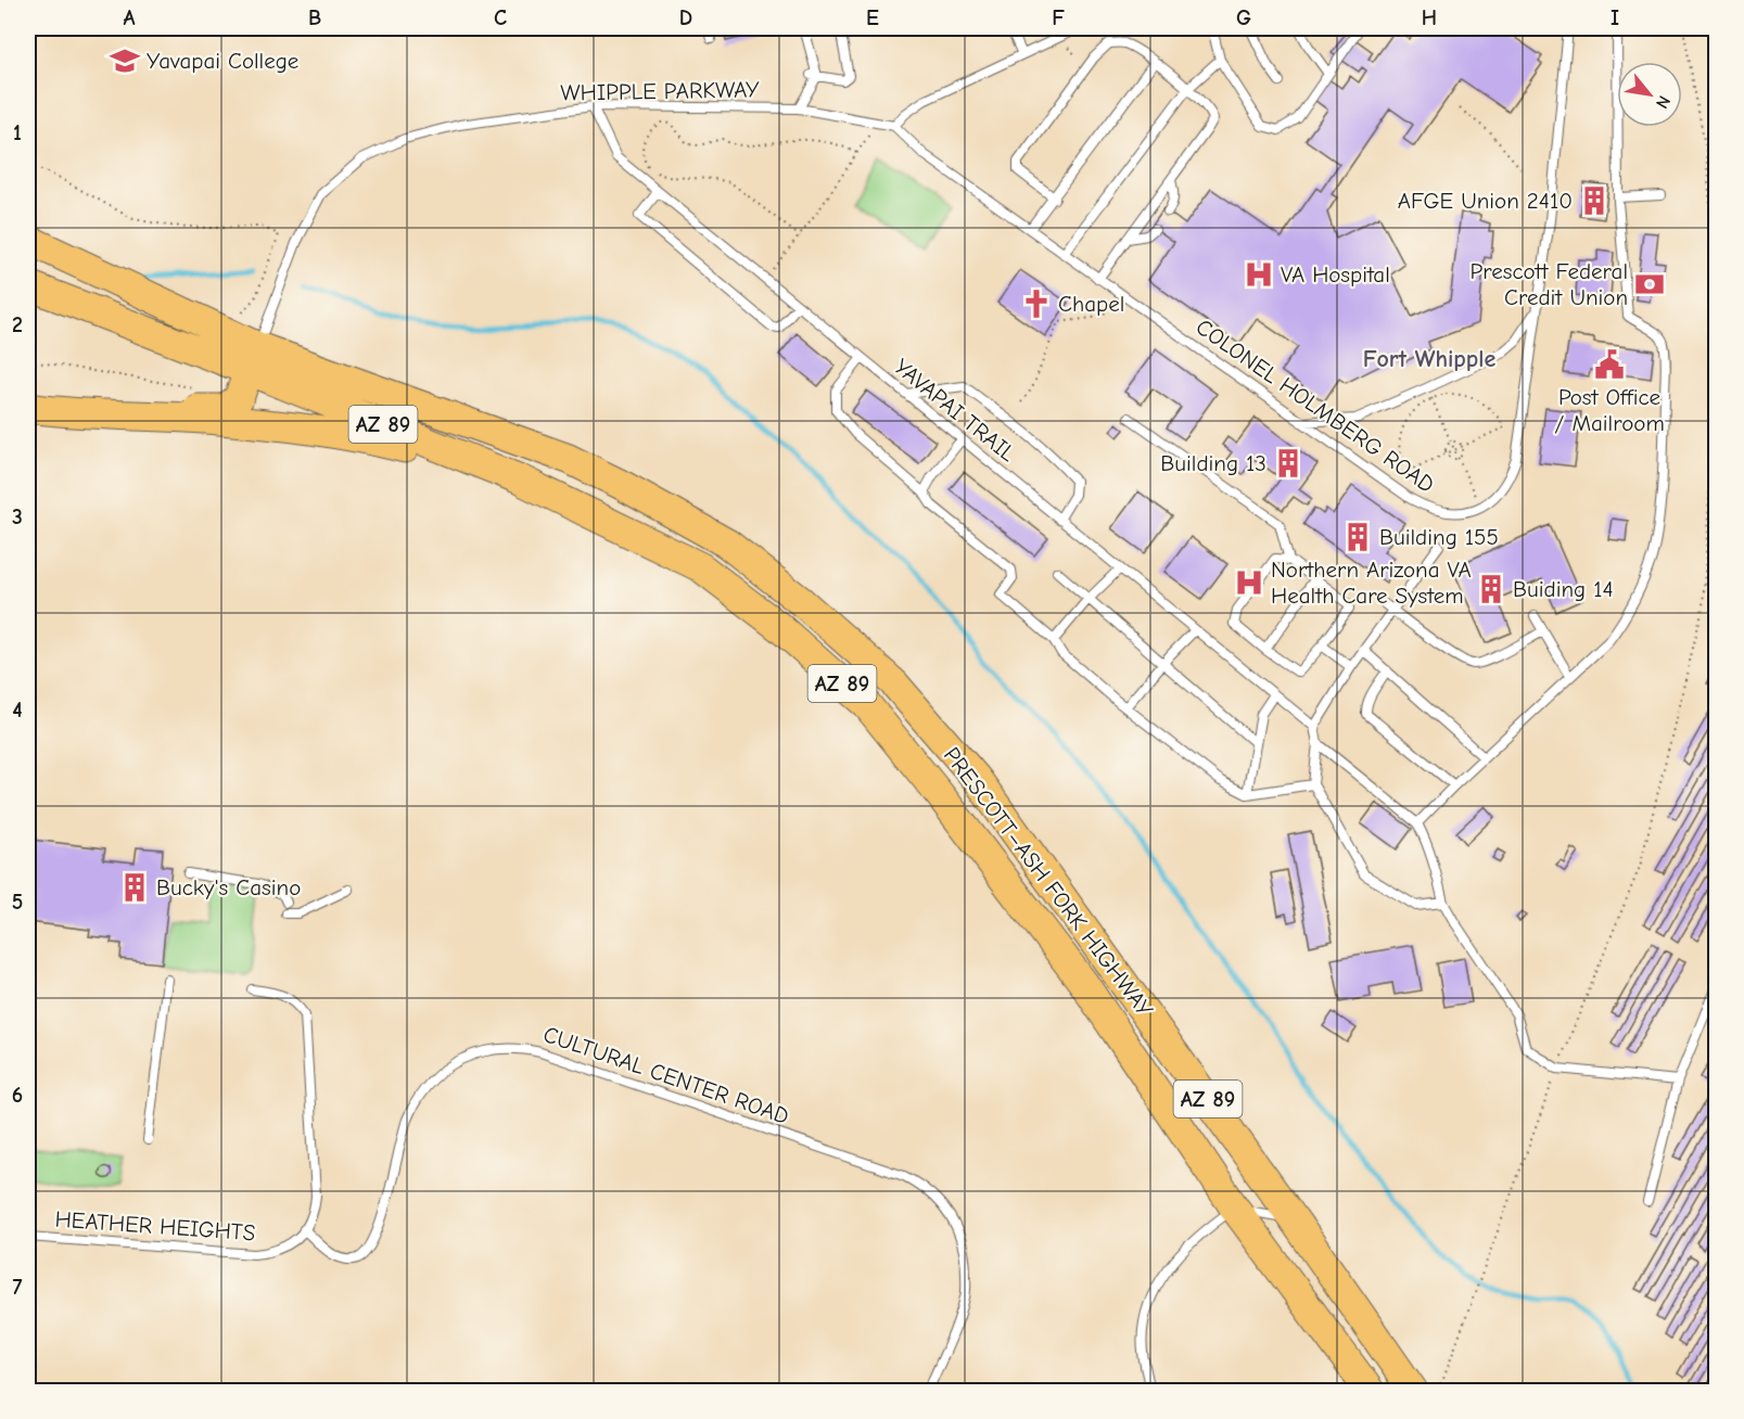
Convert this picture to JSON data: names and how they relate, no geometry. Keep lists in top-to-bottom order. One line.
{"streets":{"main road":["AZ 89","PRESCOTT–ASH FORK HIGHWAY"],"lane":["WHIPPLE PARKWAY","COLONEL HOLMBERG ROAD","YAVAPAI TRAIL","CULTURAL CENTER ROAD","HEATHER HEIGHTS"]},"crossings":[["WHIPPLE PARKWAY","COLONEL HOLMBERG ROAD"],["WHIPPLE PARKWAY","YAVAPAI TRAIL"],["WHIPPLE PARKWAY","AZ 89"],["WHIPPLE PARKWAY","PRESCOTT–ASH FORK HIGHWAY"],["AZ 89","PRESCOTT–ASH FORK HIGHWAY"],["CULTURAL CENTER ROAD","HEATHER HEIGHTS"]],"districts":["Fort Whipple"],"places":{"school or university":["Yavapai College"],"building":["AFGE Union 2410","Building 13","Building 155","Buiding 14","Bucky's Casino"],"hospital":["VA Hospital","Northern Arizona VA Health Care System"],"bank":["Prescott Federal Credit Union"],"church":["Chapel"],"public building":["Post Office / Mailroom"]},"north":"bottom right","grid":{"columns":["A","B","C","D","E","F","G","H","I"],"rows":["1","2","3","4","5","6","7"]}}
